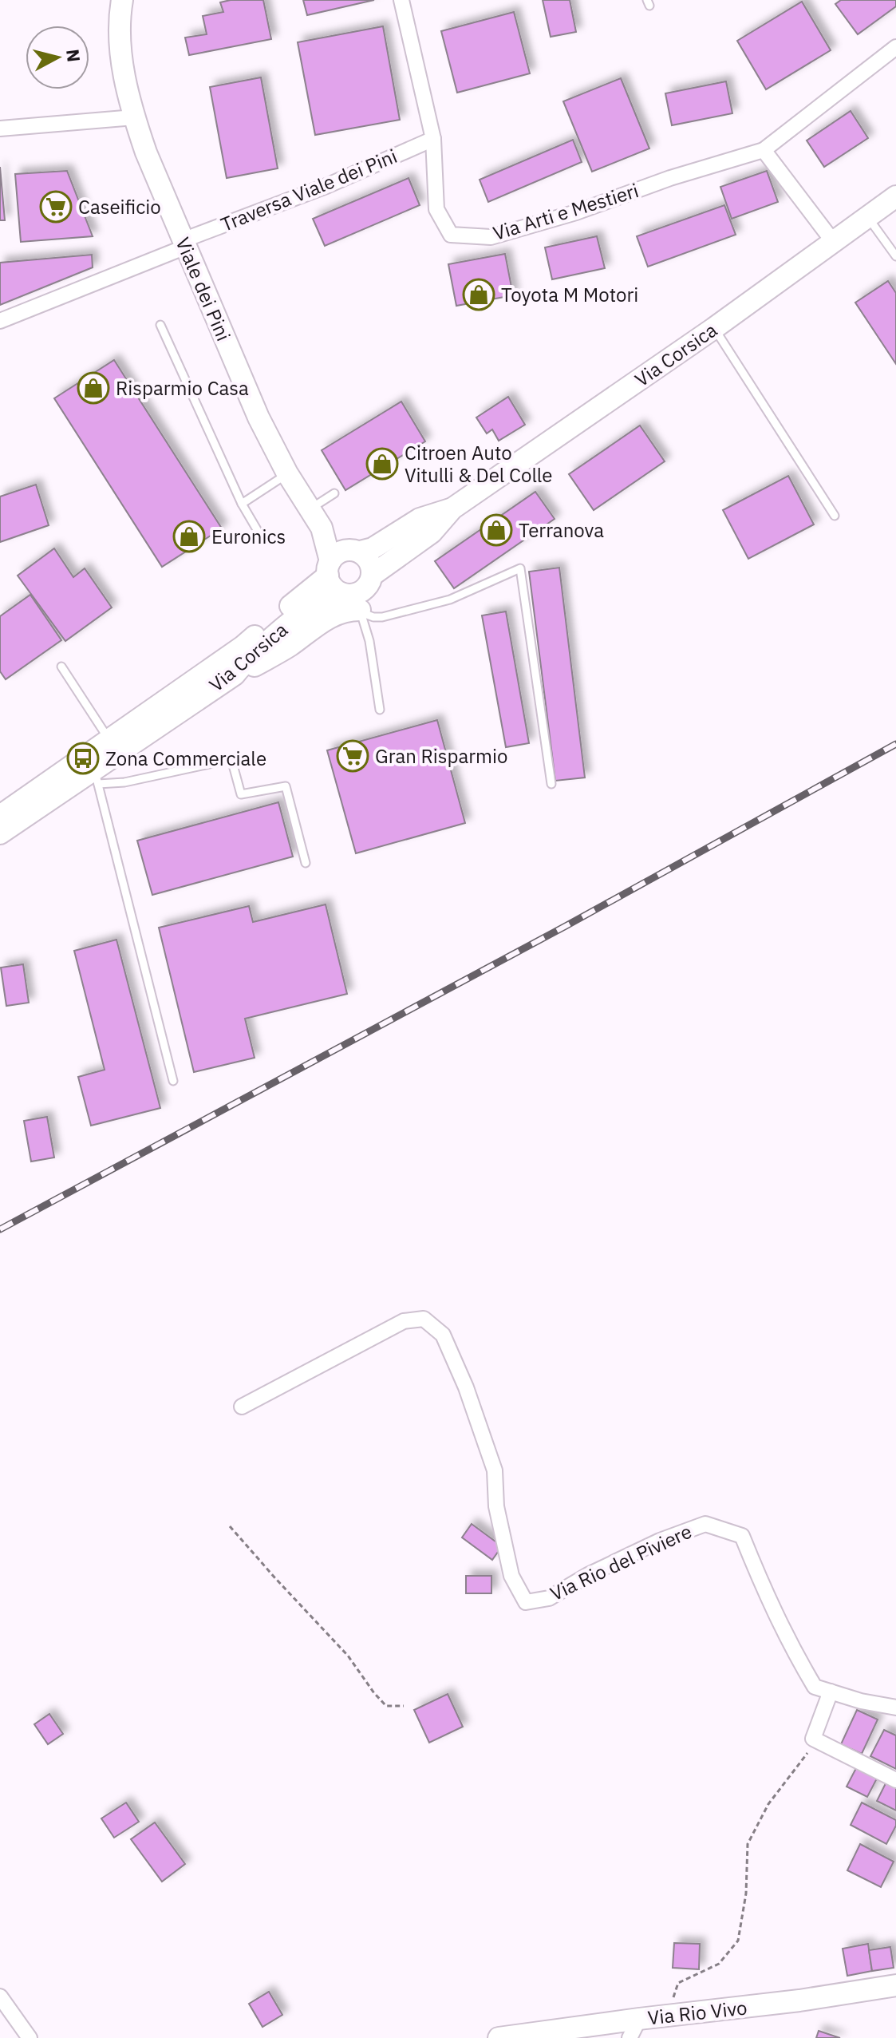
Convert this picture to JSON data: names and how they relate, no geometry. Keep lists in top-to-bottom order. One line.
{"streets":{"main road":["Viale dei Pini","Via Corsica","Via Rio Vivo"],"street":["Traversa Viale dei Pini","Via Arti e Mestieri","Via Rio del Piviere"]},"crossings":[["Traversa Viale dei Pini","Via Arti e Mestieri"],["Traversa Viale dei Pini","Viale dei Pini"],["Viale dei Pini","Via Corsica"]],"places":{"supermarket":["Caseificio","Gran Risparmio"],"shop":["Toyota M Motori","Risparmio Casa","Citroen Auto Vitulli & Del Colle","Terranova","Euronics"],"bus stop":["Zona Commerciale"]},"north":"right"}
